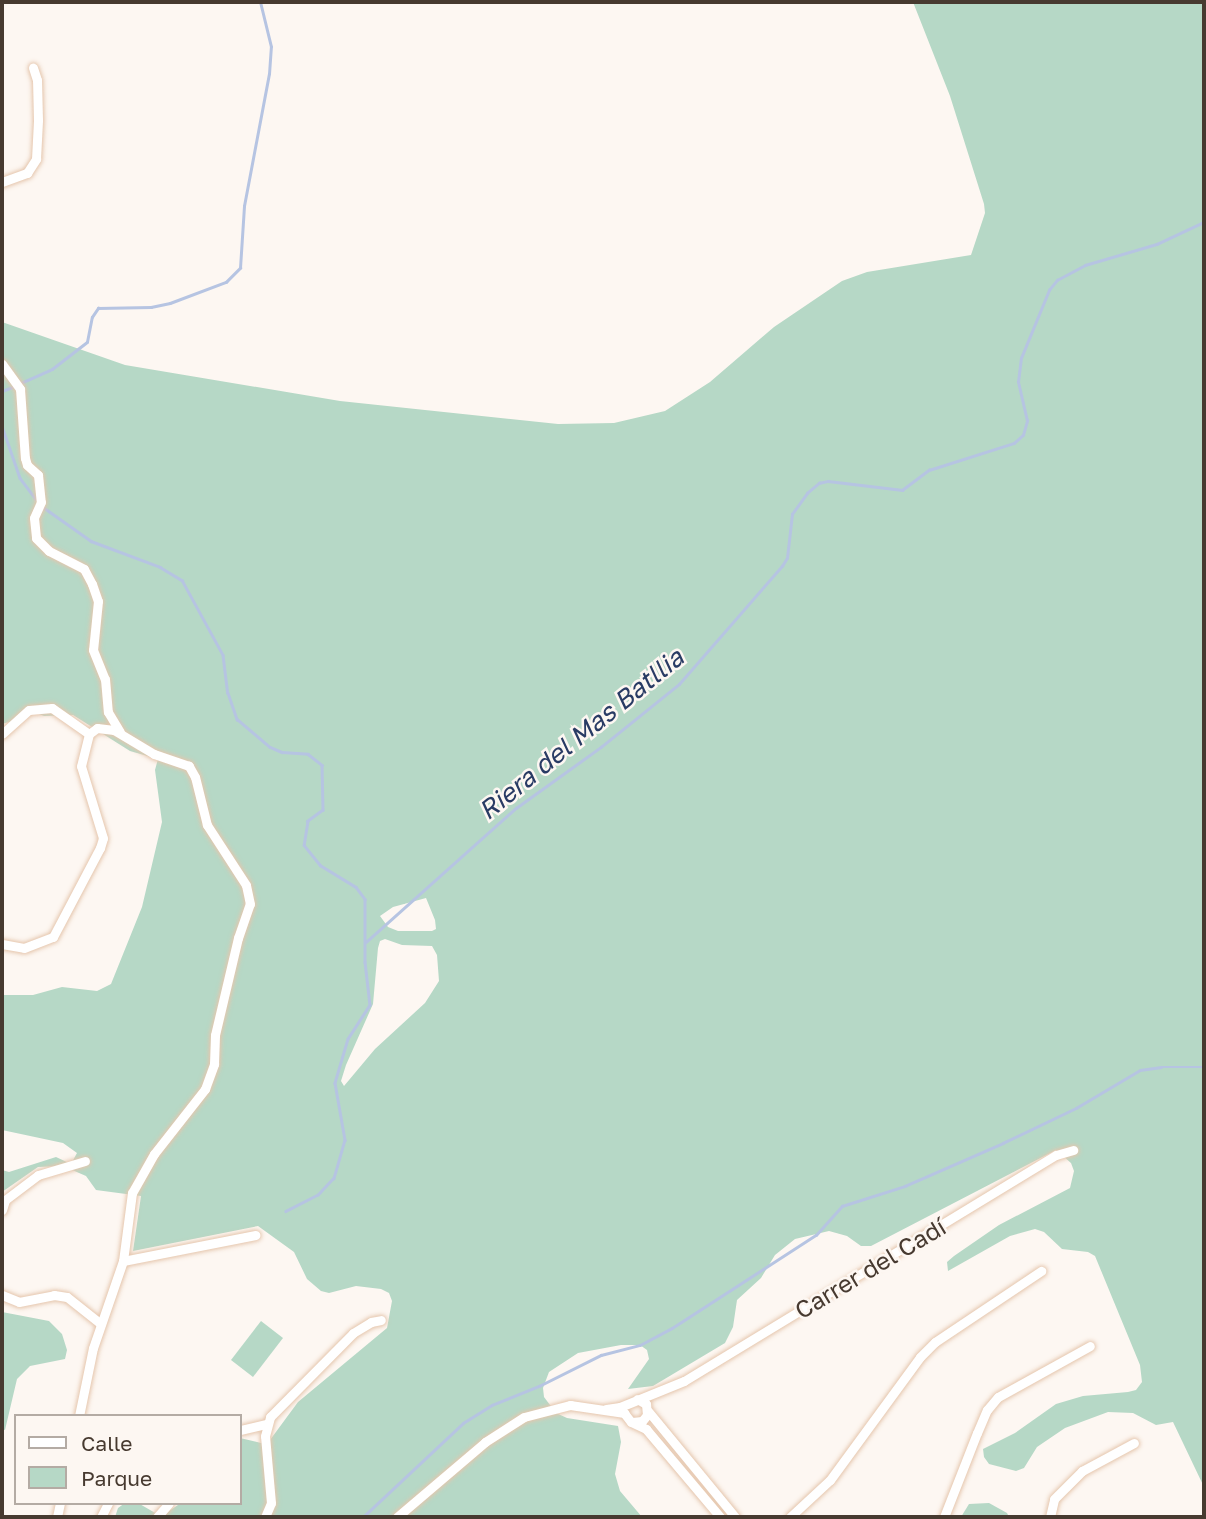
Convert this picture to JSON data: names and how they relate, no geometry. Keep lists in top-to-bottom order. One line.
{"streets":{"street":["Carrer del Cadí"]},"water":["Riera del Mas Batllia"],"legend":["Calle","Parque"]}
